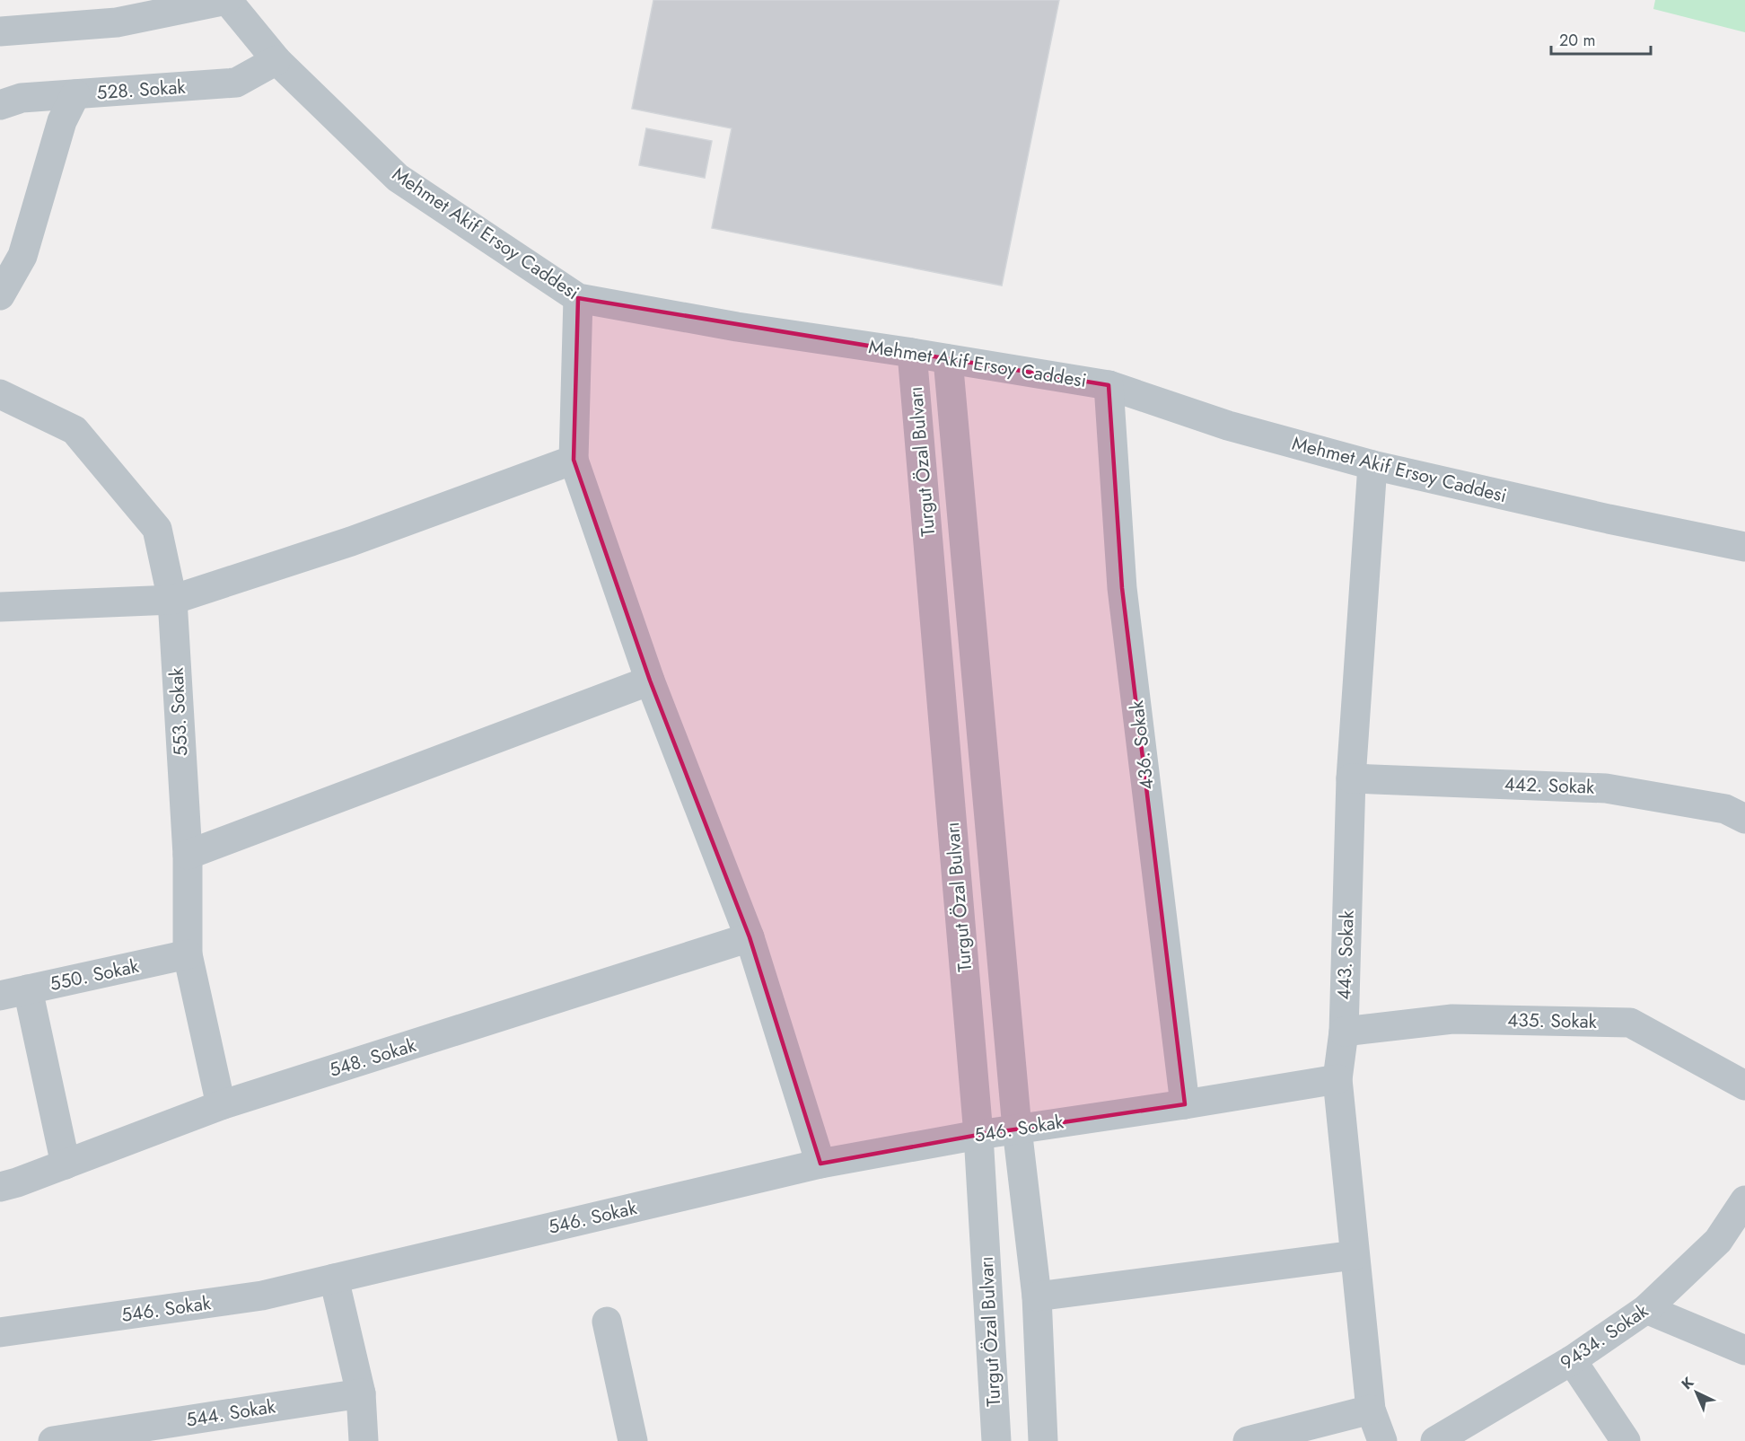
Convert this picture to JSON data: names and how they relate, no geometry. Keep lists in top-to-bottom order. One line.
{"streets":{"street":["528. Sokak","Mehmet Akif Ersoy Caddesi","Turgut Özal Bulvarı","553. Sokak","436. Sokak","442. Sokak","443. Sokak","550. Sokak","435. Sokak","548. Sokak","546. Sokak","9434. Sokak","544. Sokak"]},"crossings":[["528. Sokak","Mehmet Akif Ersoy Caddesi"],["Mehmet Akif Ersoy Caddesi","Turgut Özal Bulvarı"],["Mehmet Akif Ersoy Caddesi","436. Sokak"],["Mehmet Akif Ersoy Caddesi","443. Sokak"],["Turgut Özal Bulvarı","546. Sokak"],["553. Sokak","550. Sokak"],["553. Sokak","548. Sokak"],["436. Sokak","546. Sokak"],["442. Sokak","443. Sokak"],["443. Sokak","435. Sokak"],["443. Sokak","546. Sokak"]],"scale_bar":"20 m","north":"top left"}
